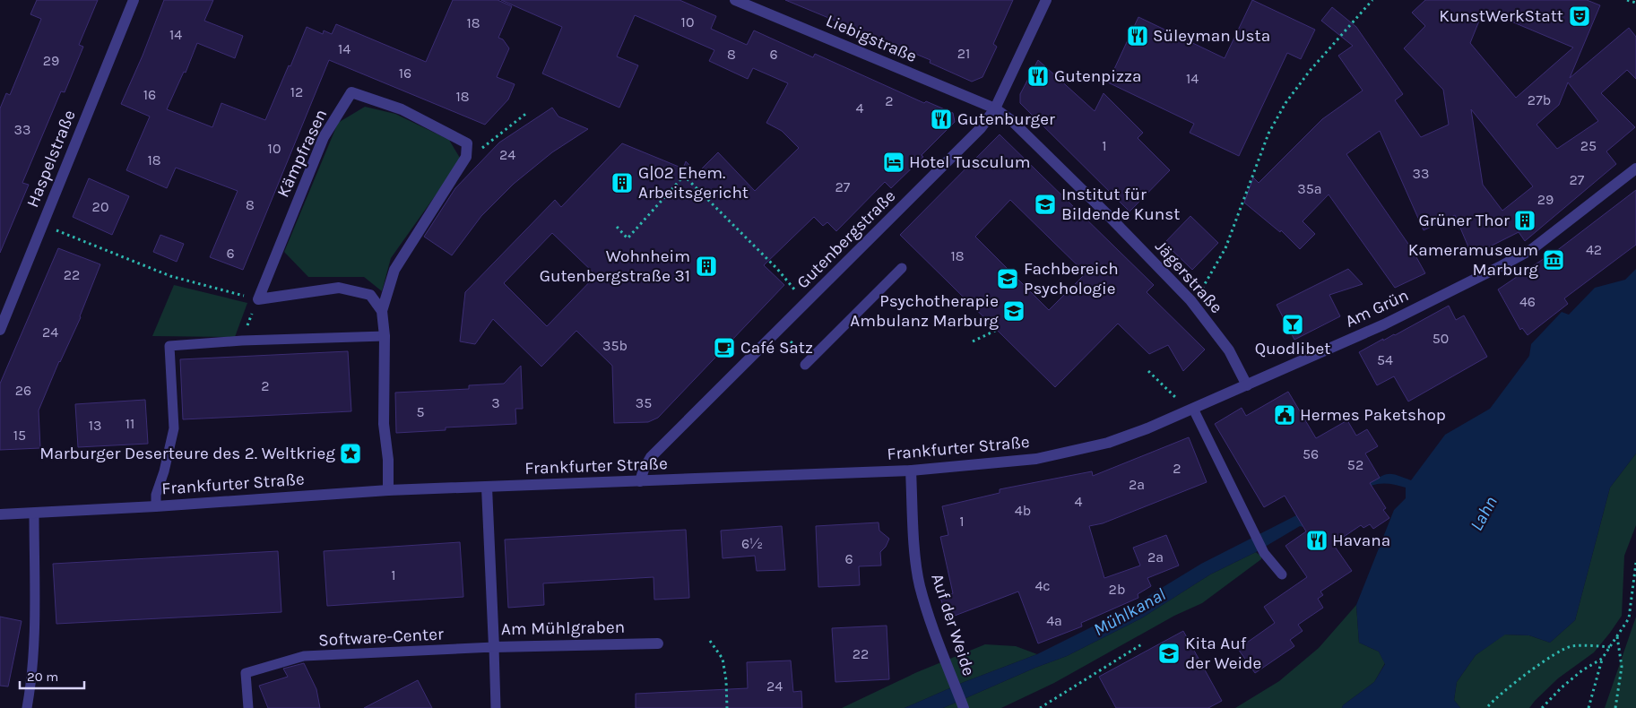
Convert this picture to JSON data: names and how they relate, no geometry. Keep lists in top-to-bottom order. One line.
{"streets":{"street":["Liebigstraße","Kämpfrasen","Haspelstraße","Gutenbergstraße","Jägerstraße","Am Grün","Frankfurter Straße","Auf der Weide","Am Mühlgraben"],"lane":["Software-Center"]},"crossings":[["Liebigstraße","Gutenbergstraße"],["Liebigstraße","Jägerstraße"],["Gutenbergstraße","Jägerstraße"],["Gutenbergstraße","Frankfurter Straße"],["Jägerstraße","Am Grün"],["Am Grün","Frankfurter Straße"],["Frankfurter Straße","Auf der Weide"],["Frankfurter Straße","Am Mühlgraben"],["Am Mühlgraben","Software-Center"]],"water":["Lahn","Mühlkanal"],"places":{"theatre":["KunstWerkStatt"],"restaurant":["Süleyman Usta","Gutenpizza","Gutenburger","Havana"],"hotel":["Hotel Tusculum"],"building":["G|02 Ehem. Arbeitsgericht","Grüner Thor","Wohnheim Gutenbergstraße 31"],"school or university":["Institut für Bildende Kunst","Fachbereich Psychologie","Psychotherapie Ambulanz Marburg","Kita Auf der Weide"],"museum":["Kameramuseum Marburg"],"bar":["Quodlibet"],"cafe":["Café Satz"],"public building":["Hermes Paketshop"],"place":["Marburger Deserteure des 2. Weltkrieg"]},"house_numbers":["10","18","14","14","21","8","6","29","16","14","12","16","18","27b","2","4","33","1","25","10","24","18","33","27","27","35a","29","8","20","42","6","18","22","46","24","50","35b","54","2","26","3","35","5","11","13","15","56","52","2","2a","4","4b","1","6½","2a","6","1","4c","2b","4a","22","24"],"scale_bar":"20 m"}
